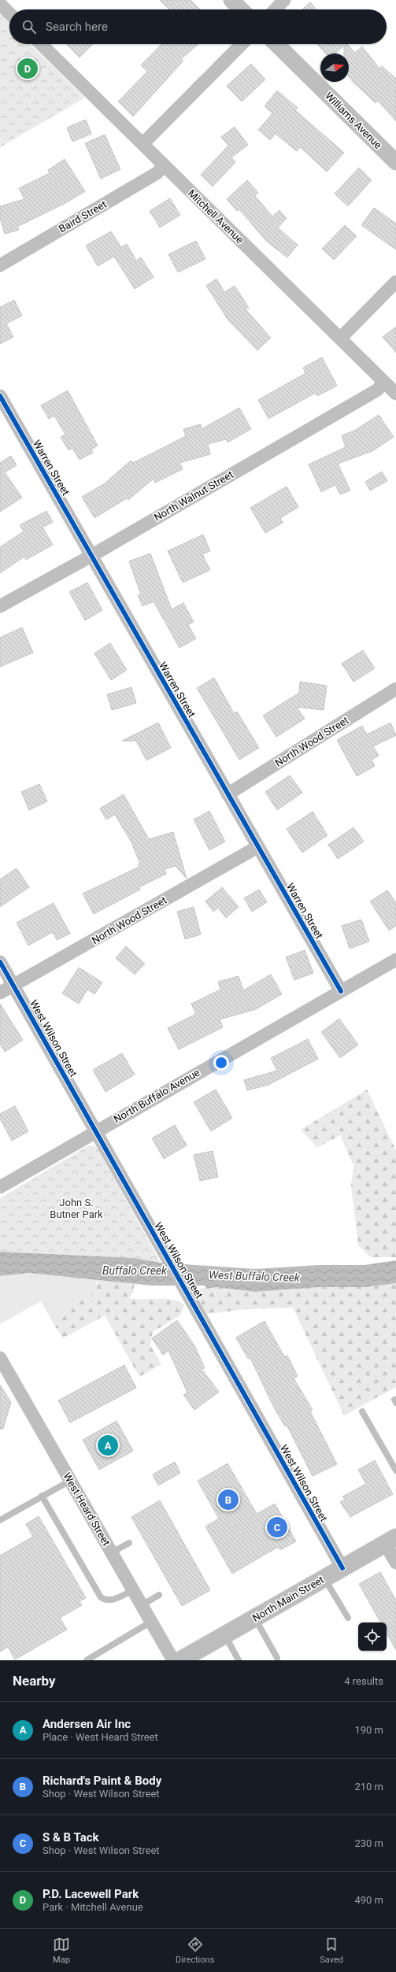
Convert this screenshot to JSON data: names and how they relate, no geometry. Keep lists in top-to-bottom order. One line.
{"streets":{"main road":["North Main Street"],"street":["Williams Avenue","Baird Street","Mitchell Avenue","Warren Street","North Walnut Street","North Wood Street","West Wilson Street","North Buffalo Avenue","West Heard Street"]},"crossings":[["Baird Street","Mitchell Avenue"],["Mitchell Avenue","North Walnut Street"],["Warren Street","North Walnut Street"],["Warren Street","North Wood Street"],["Warren Street","North Buffalo Avenue"],["North Wood Street","West Wilson Street"],["West Wilson Street","North Buffalo Avenue"],["West Wilson Street","North Main Street"]],"water":["Buffalo Creek","West Buffalo Creek"],"parks":["John S. Butner Park"],"north":"right","page":{"search":"Search here","pins":["D","A","B","C"],"heading":["Nearby","4 results"],"list":[{"mark":"A","name":"Andersen Air Inc","note":"Place · West Heard Street","value":"190 m"},{"mark":"B","name":"Richard's Paint & Body","note":"Shop · West Wilson Street","value":"210 m"},{"mark":"C","name":"S & B Tack","note":"Shop · West Wilson Street","value":"230 m"},{"mark":"D","name":"P.D. Lacewell Park","note":"Park · Mitchell Avenue","value":"490 m"}],"nav":["Map","Directions","Saved"]}}
